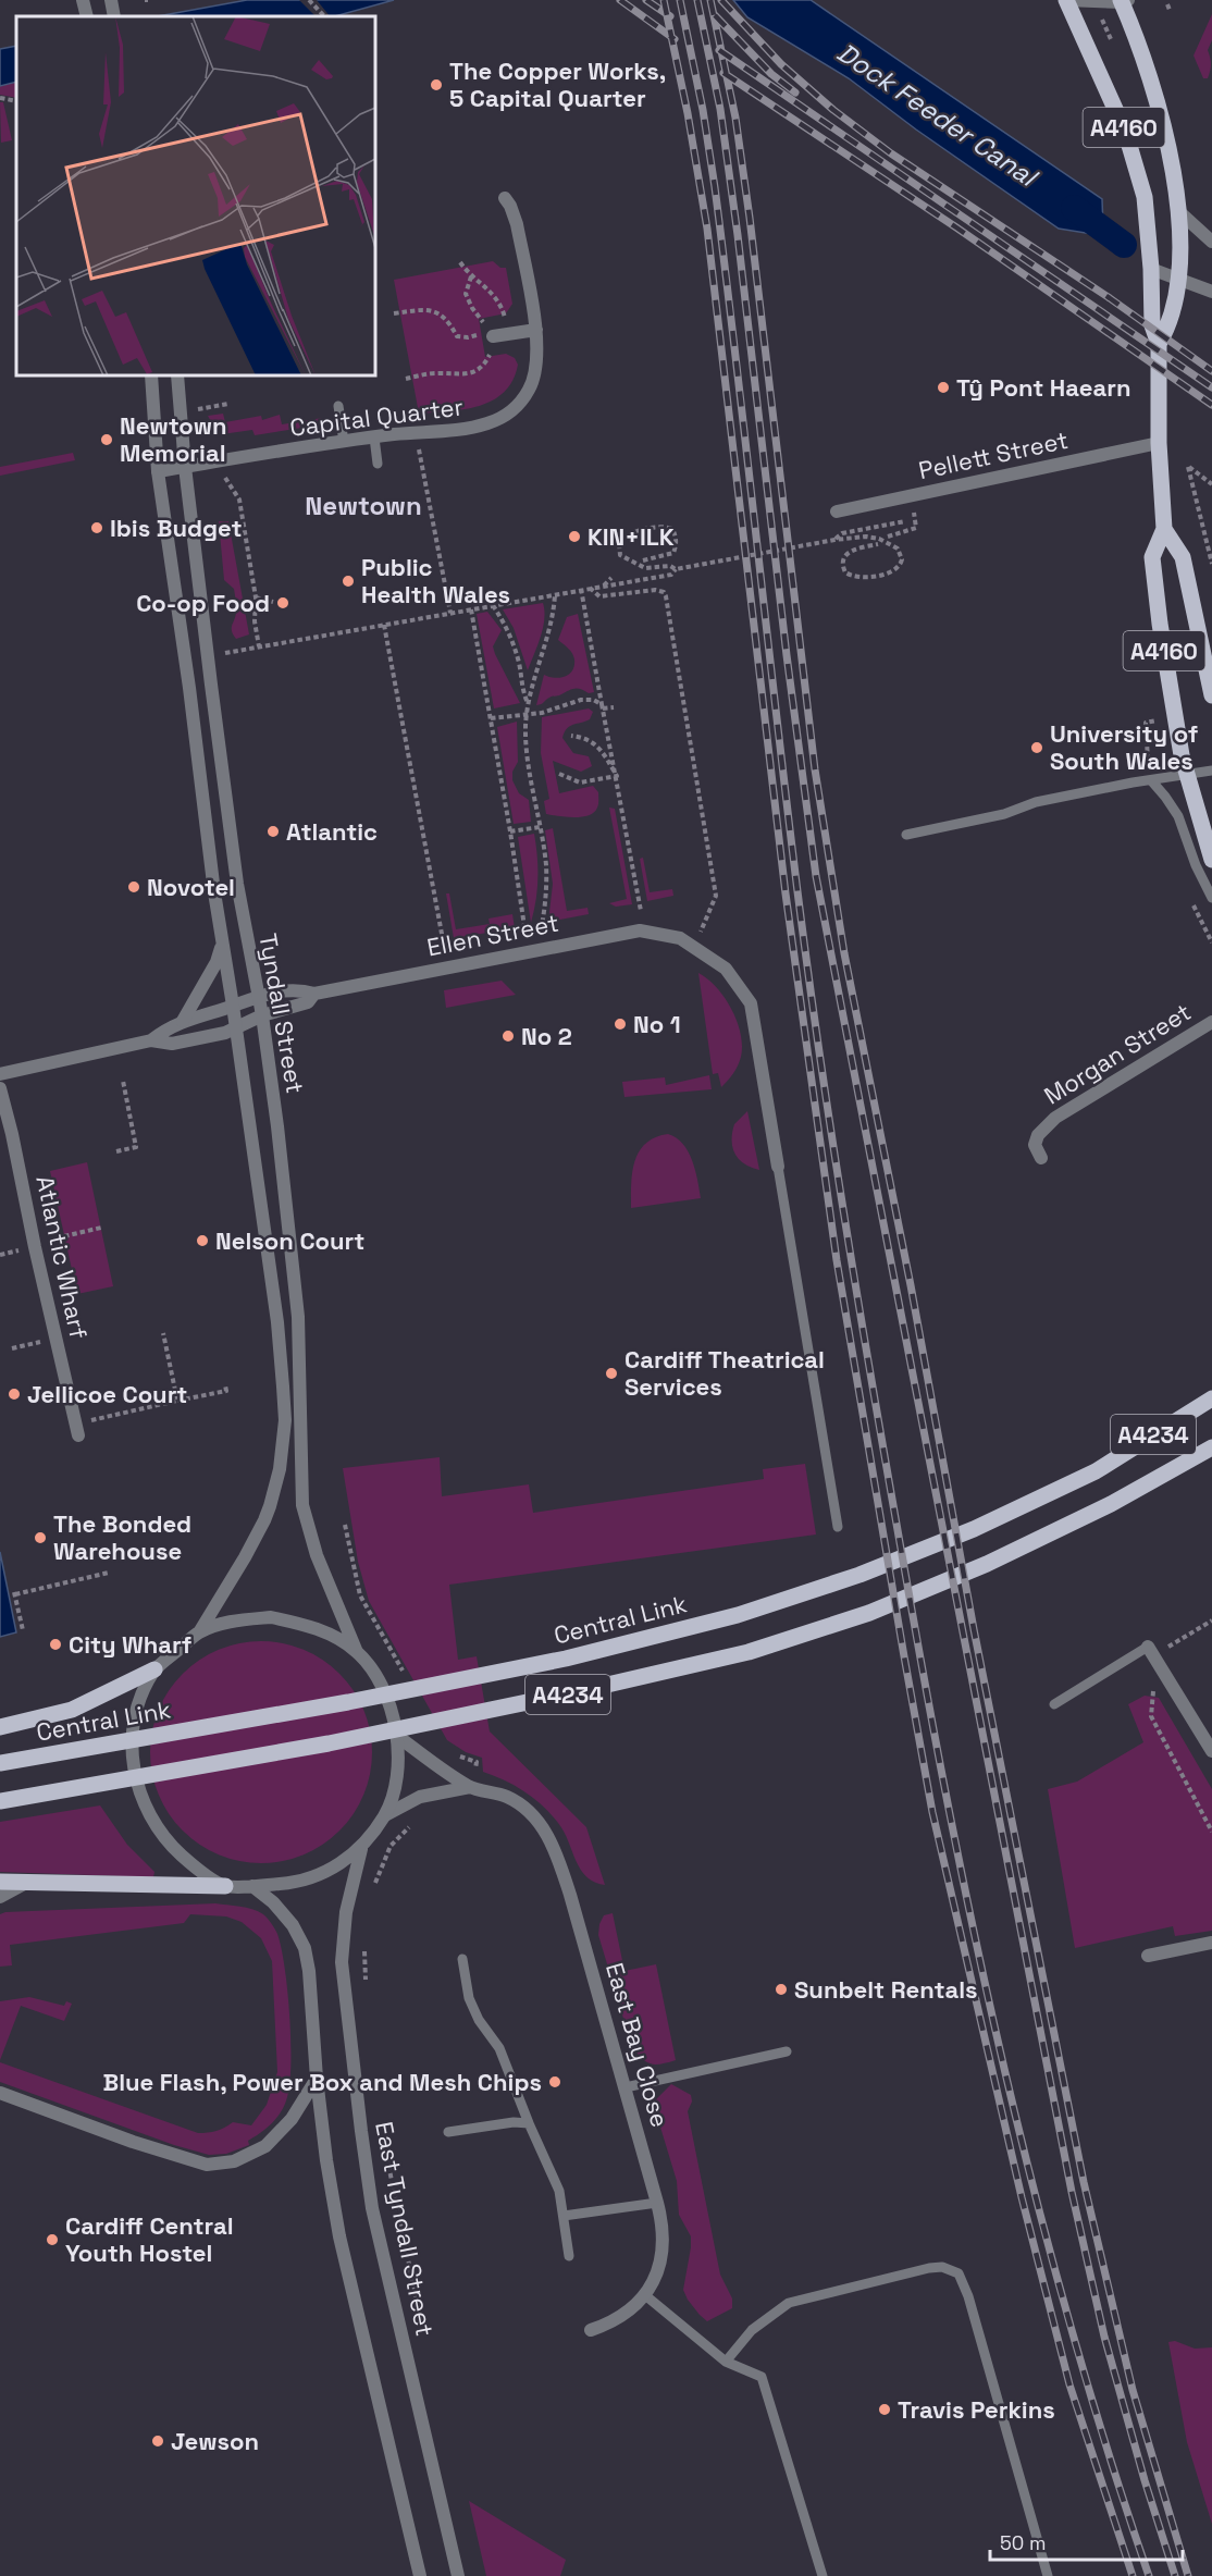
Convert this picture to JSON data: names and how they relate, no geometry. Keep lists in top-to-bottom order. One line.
{"streets":{"main road":["A4160","A4234","Central Link"],"street":["Capital Quarter","Pellett Street","Ellen Street","Tyndall Street","Morgan Street","Atlantic Wharf","East Bay Close","East Tyndall Street"]},"crossings":[["A4160","Pellett Street"],["Capital Quarter","Tyndall Street"],["Ellen Street","Tyndall Street"]],"districts":["Newtown"],"water":["Dock Feeder Canal"],"places":["The Copper Works, 5 Capital Quarter","Tŷ Pont Haearn","Newtown Memorial","Ibis Budget","KIN+ILK","Public Health Wales","Co-op Food","University of South Wales","Atlantic","Novotel","No 1","No 2","Nelson Court","Cardiff Theatrical Services","Jellicoe Court","The Bonded Warehouse","City Wharf","Sunbelt Rentals","Blue Flash, Power Box and Mesh Chips","Cardiff Central Youth Hostel","Travis Perkins","Jewson"],"scale_bar":"50 m"}
